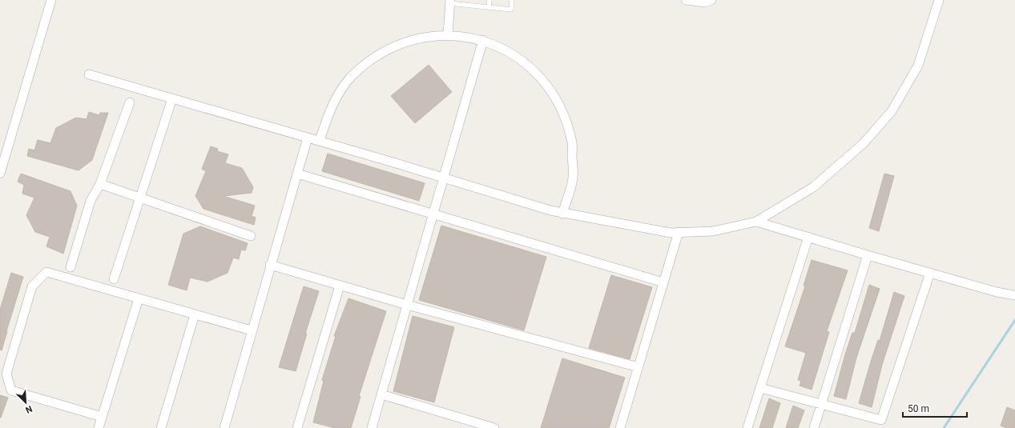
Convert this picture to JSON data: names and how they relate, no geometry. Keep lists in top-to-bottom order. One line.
{"scale_bar":"50 m","north":"bottom right"}
